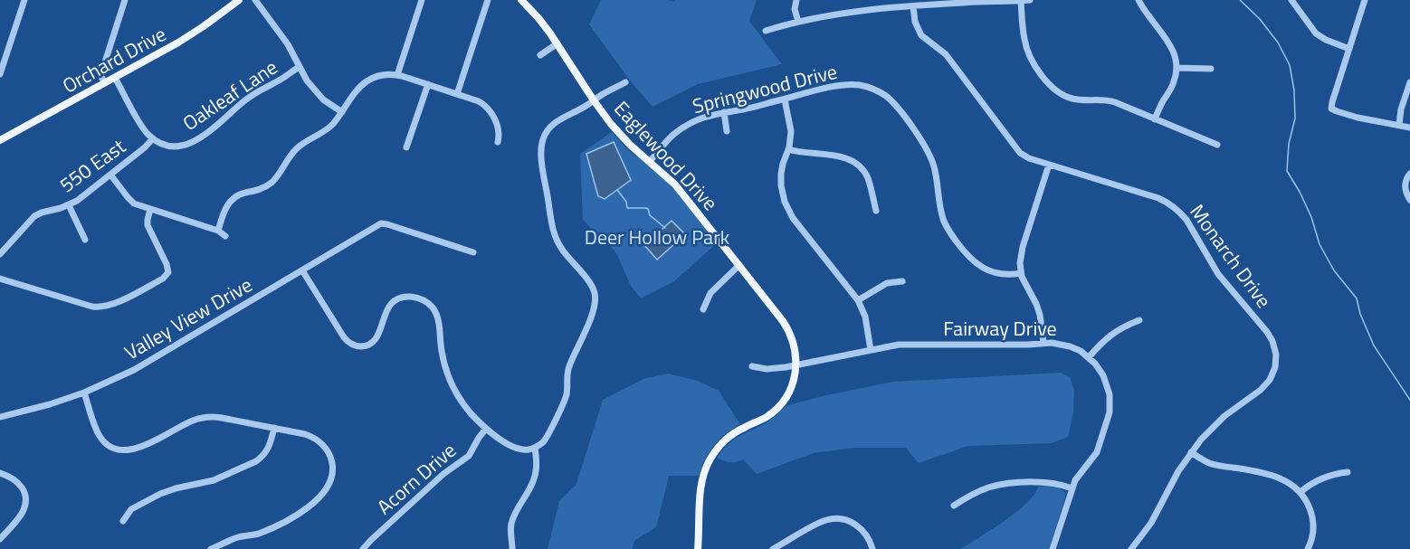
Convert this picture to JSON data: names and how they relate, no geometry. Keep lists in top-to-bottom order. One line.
{"streets":{"main road":["Orchard Drive","Eaglewood Drive"],"street":["Springwood Drive","Oakleaf Lane","550 East","Monarch Drive","Valley View Drive","Fairway Drive","Acorn Drive"]},"crossings":[["Springwood Drive","Eaglewood Drive"],["Oakleaf Lane","550 East"],["Eaglewood Drive","Fairway Drive"]],"parks":["Deer Hollow Park"]}
